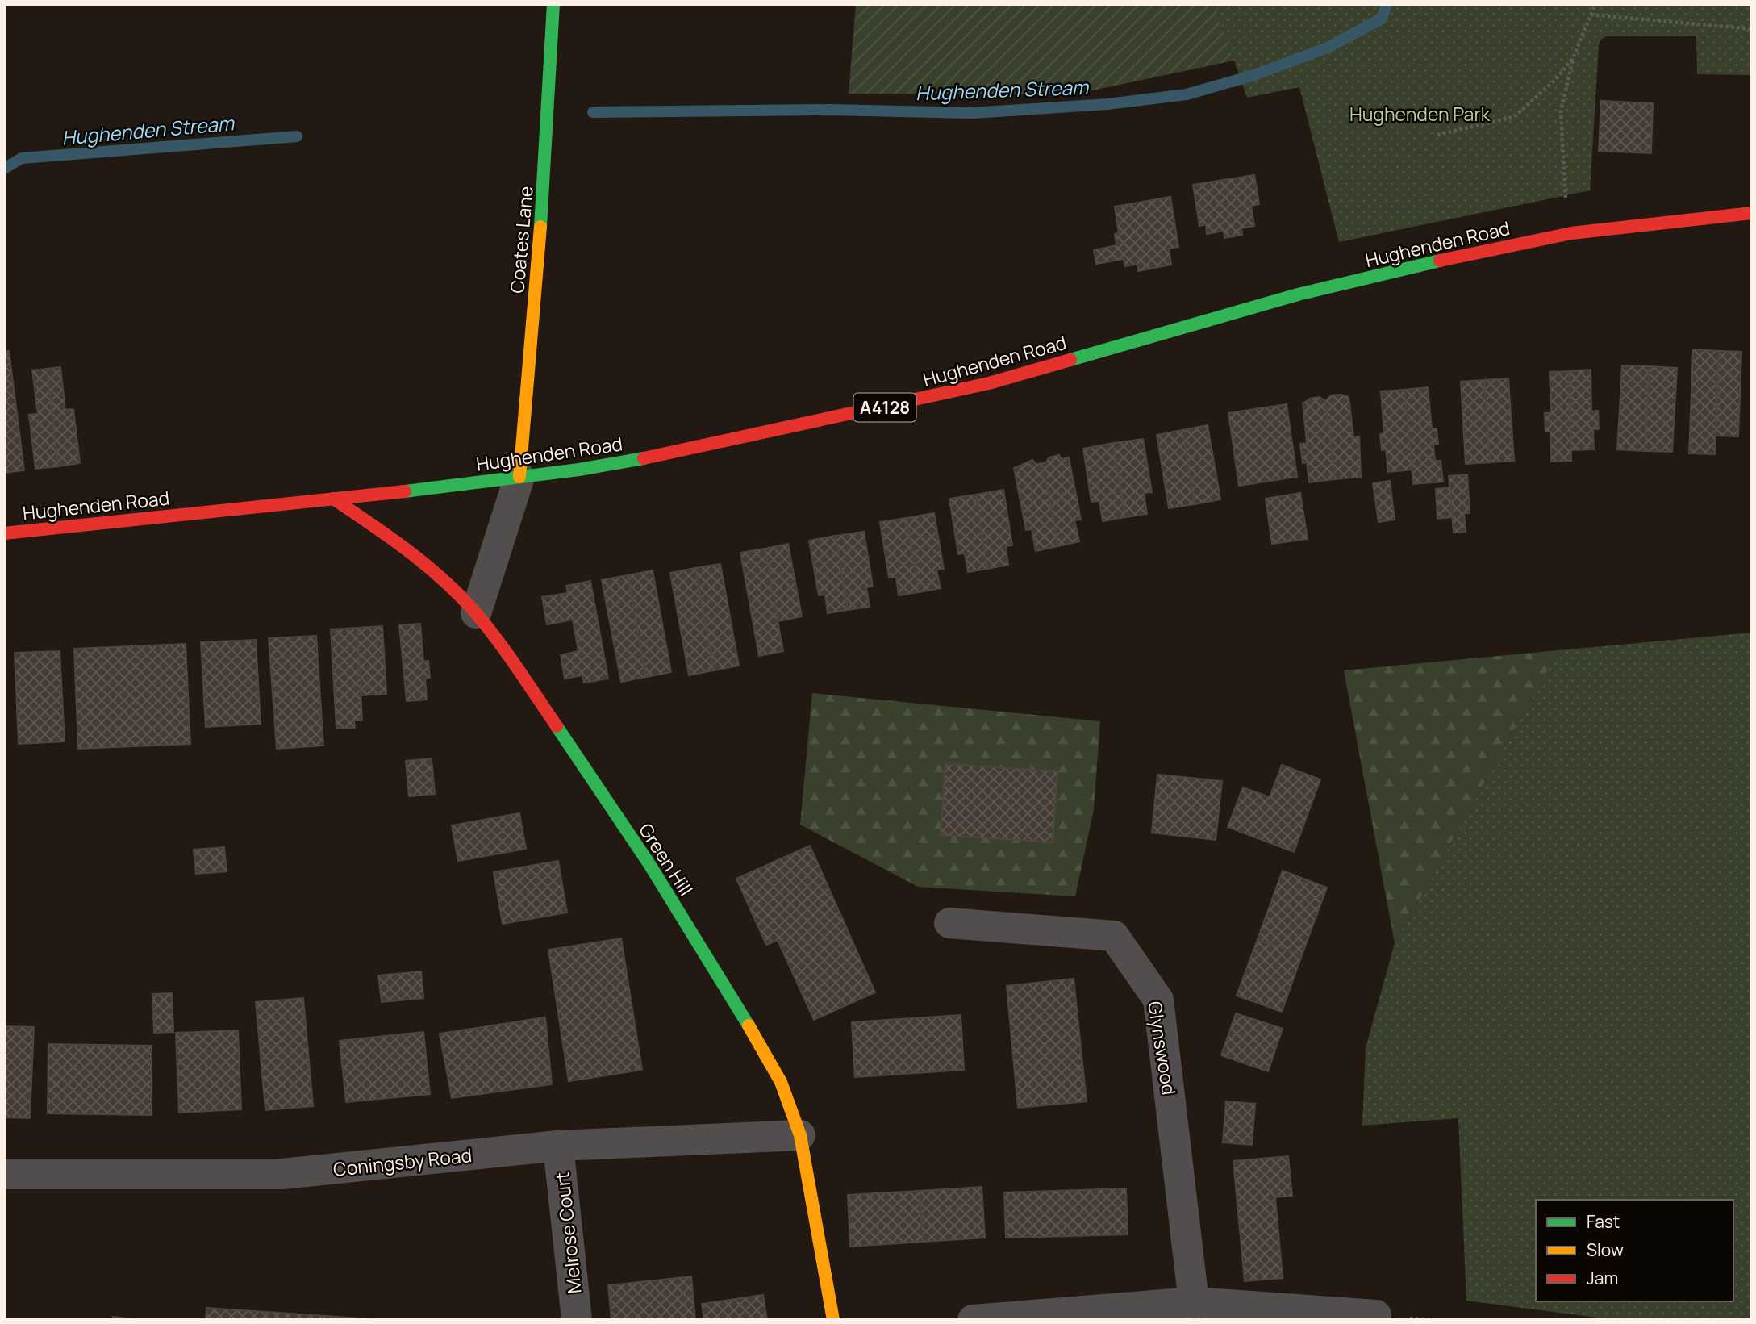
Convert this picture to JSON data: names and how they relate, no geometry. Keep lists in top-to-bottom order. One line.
{"streets":{"main road":["Coates Lane","Hughenden Road","A4128","Green Hill"],"street":["Glynswood","Coningsby Road","Melrose Court"]},"crossings":[["Coates Lane","Hughenden Road"],["Hughenden Road","Green Hill"],["Green Hill","Coningsby Road"],["Coningsby Road","Melrose Court"]],"water":["Hughenden Stream"],"parks":["Hughenden Park"],"legend":["Fast","Slow","Jam"]}
